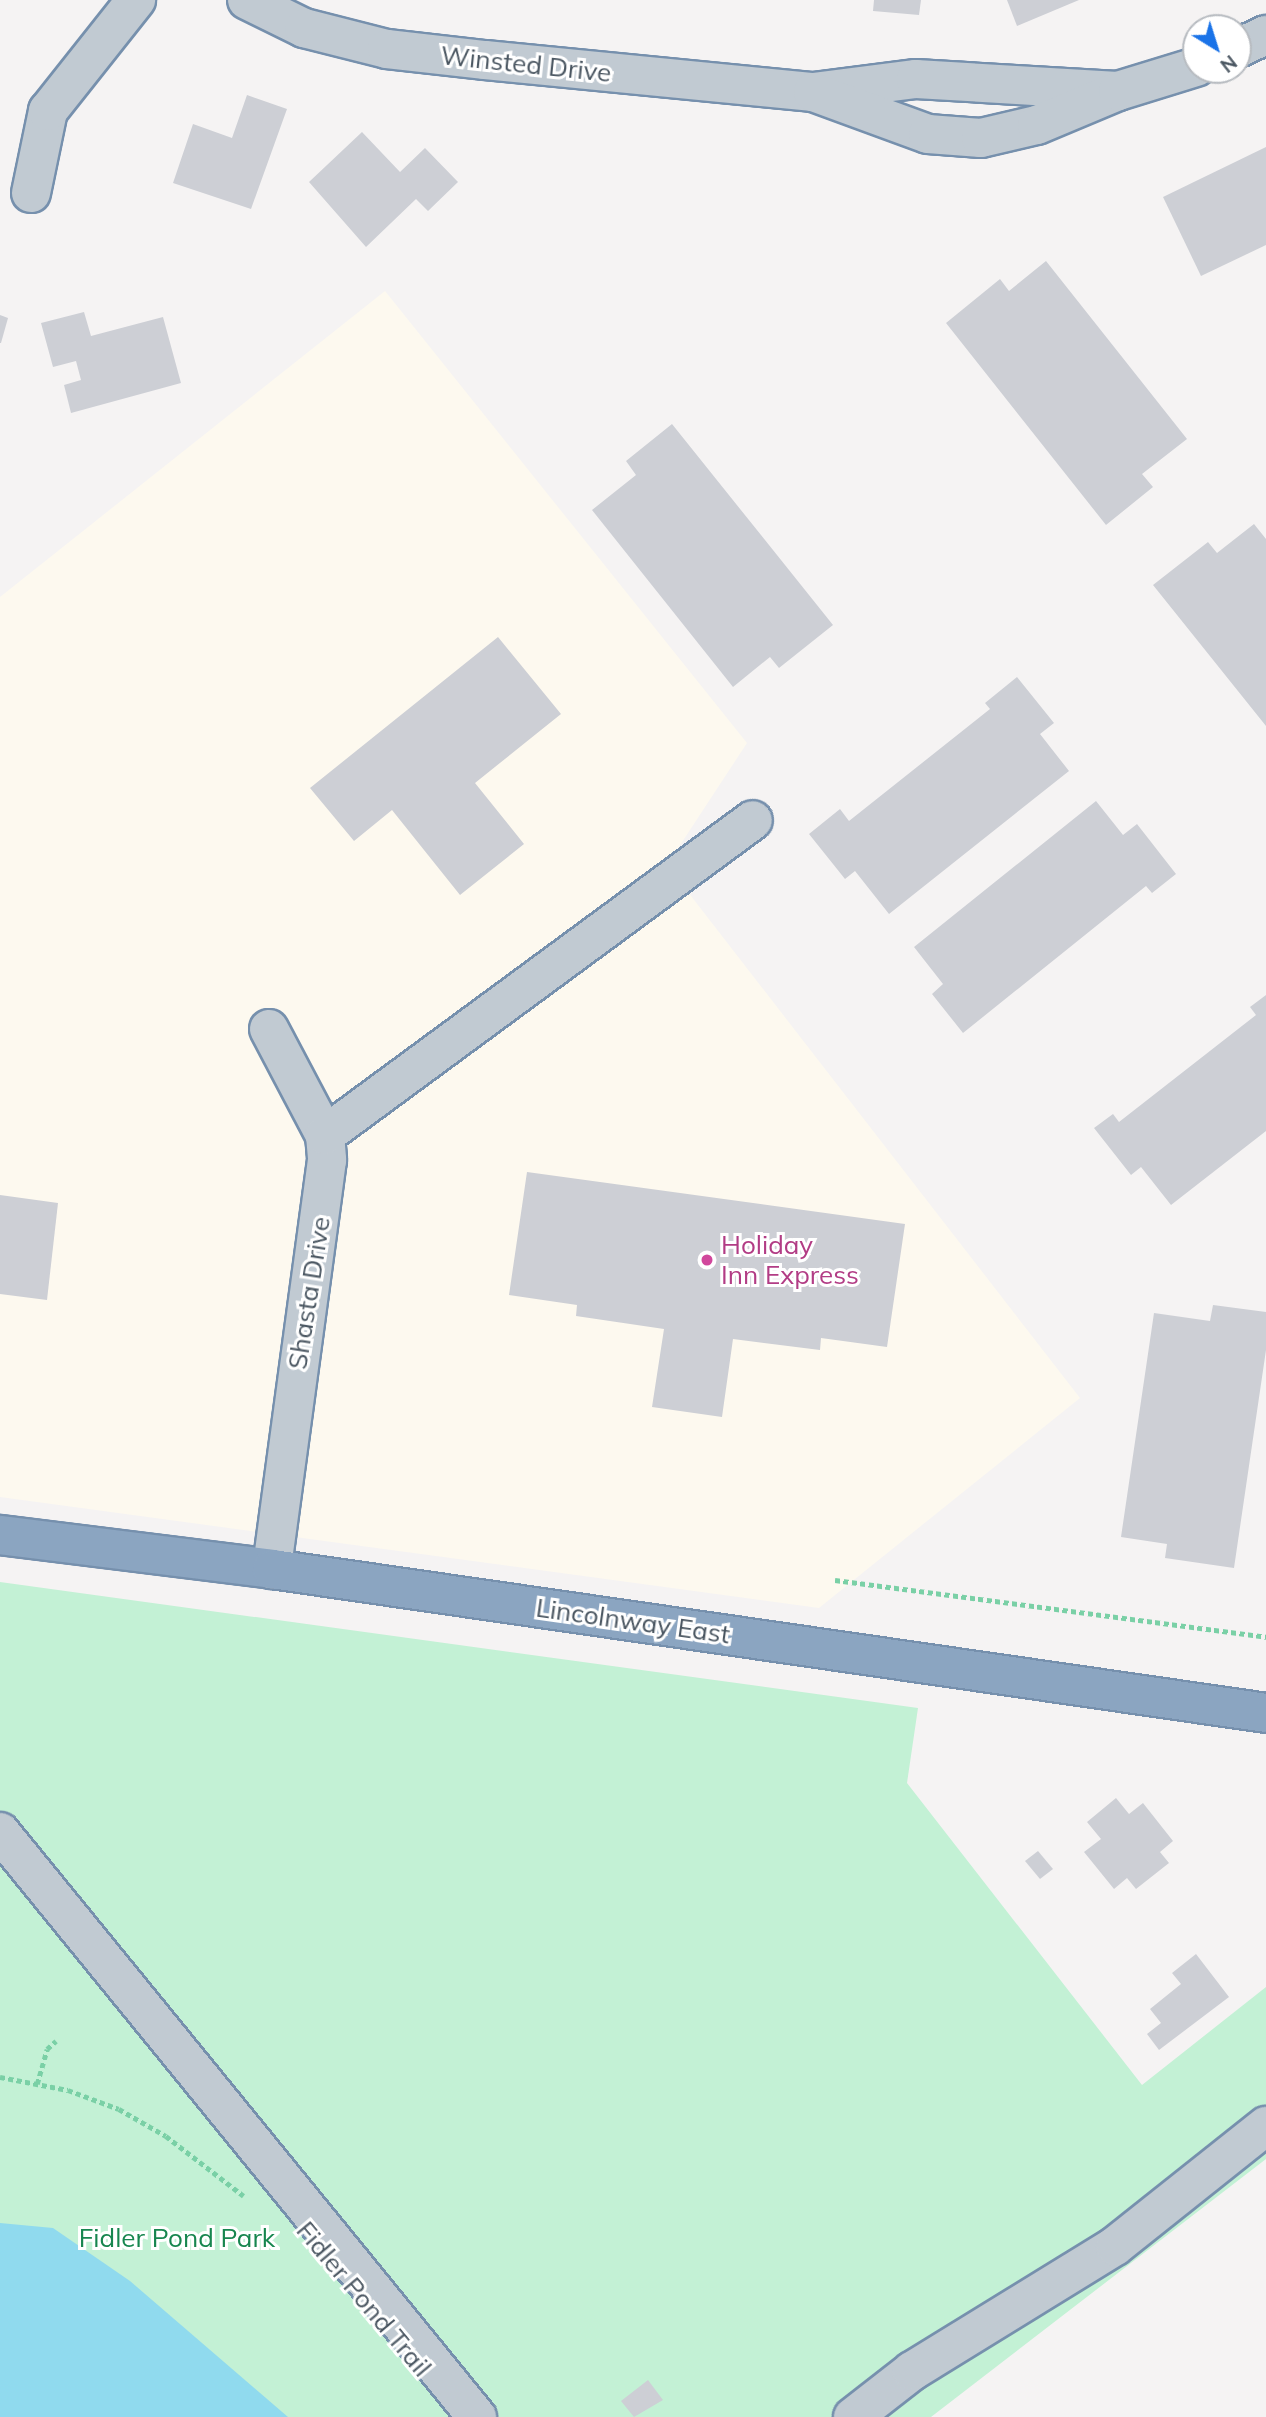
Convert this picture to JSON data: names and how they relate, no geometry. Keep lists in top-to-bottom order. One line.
{"streets":{"highway":["Lincolnway East"],"street":["Winsted Drive","Shasta Drive"]},"crossings":[["Shasta Drive","Lincolnway East"]],"parks":["Fidler Pond Park"],"places":["Holiday Inn Express"],"north":"bottom right"}
